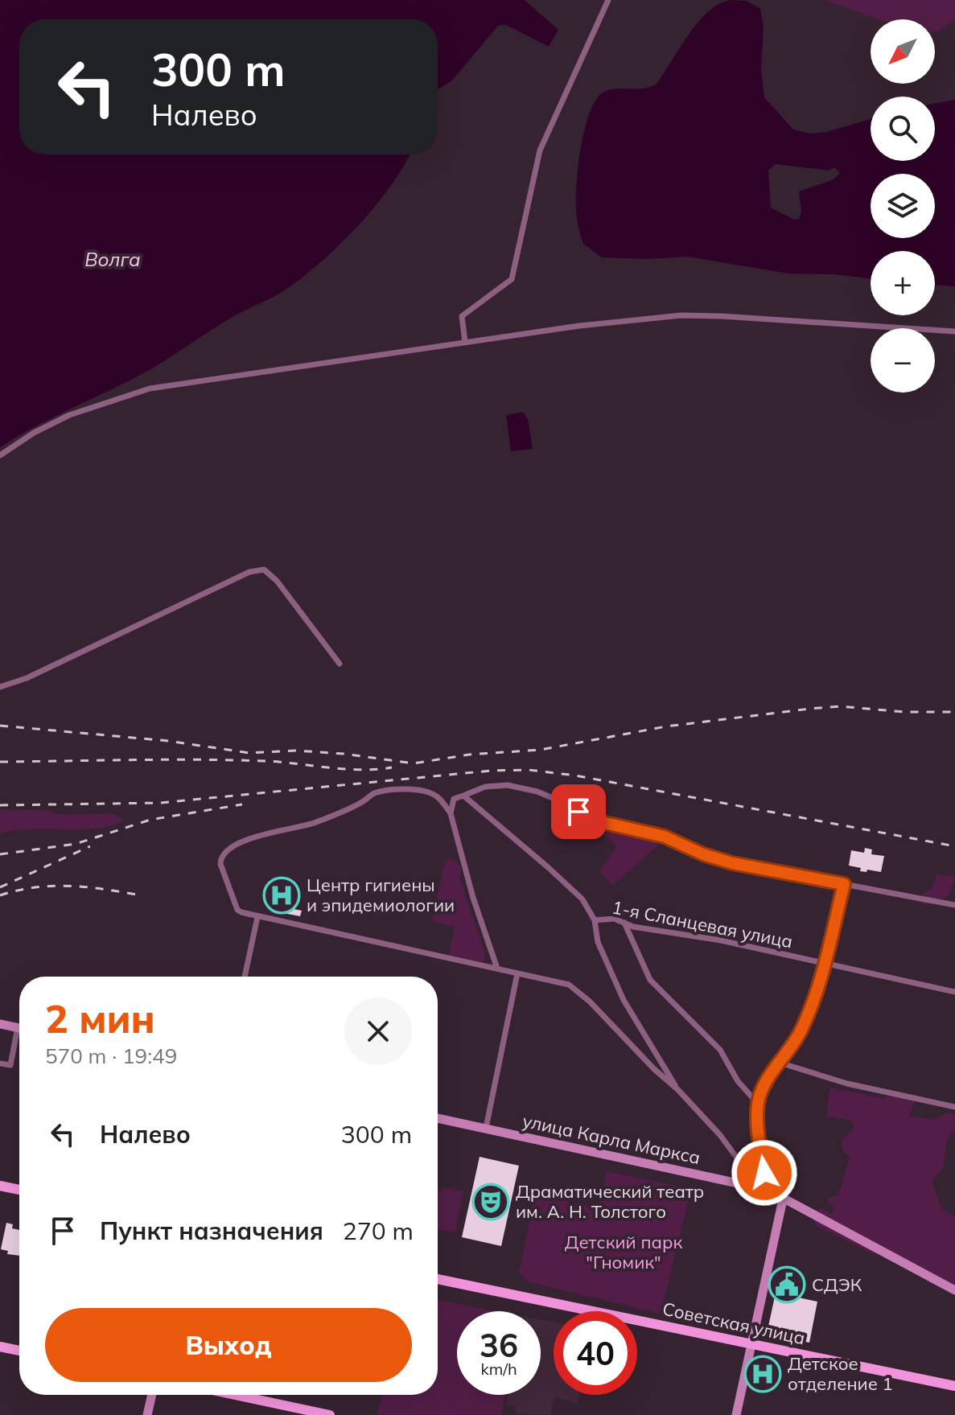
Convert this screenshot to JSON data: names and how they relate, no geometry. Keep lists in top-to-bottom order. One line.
{"streets":{"main road":["Советская улица"],"street":["1-я Сланцевая улица","улица Карла Маркса"]},"water":["Волга"],"parks":["Детский парк \"Гномик\""],"places":{"hospital":["Центр гигиены и эпидемиологии","Детское отделение 1"],"theatre":["Драматический театр им. А. Н. Толстого"],"public building":["СДЭК"]},"north":"bottom left","page":{"map_buttons":["+","−"],"turn":["300 m","Налево"],"heading":["2 мин","570 m · 19:49"],"list":[{"name":"Налево","value":"300 m"},{"name":"Пункт назначения","value":"270 m"}],"buttons":"Выход","speed":"36 km/h","limit":"40"}}
